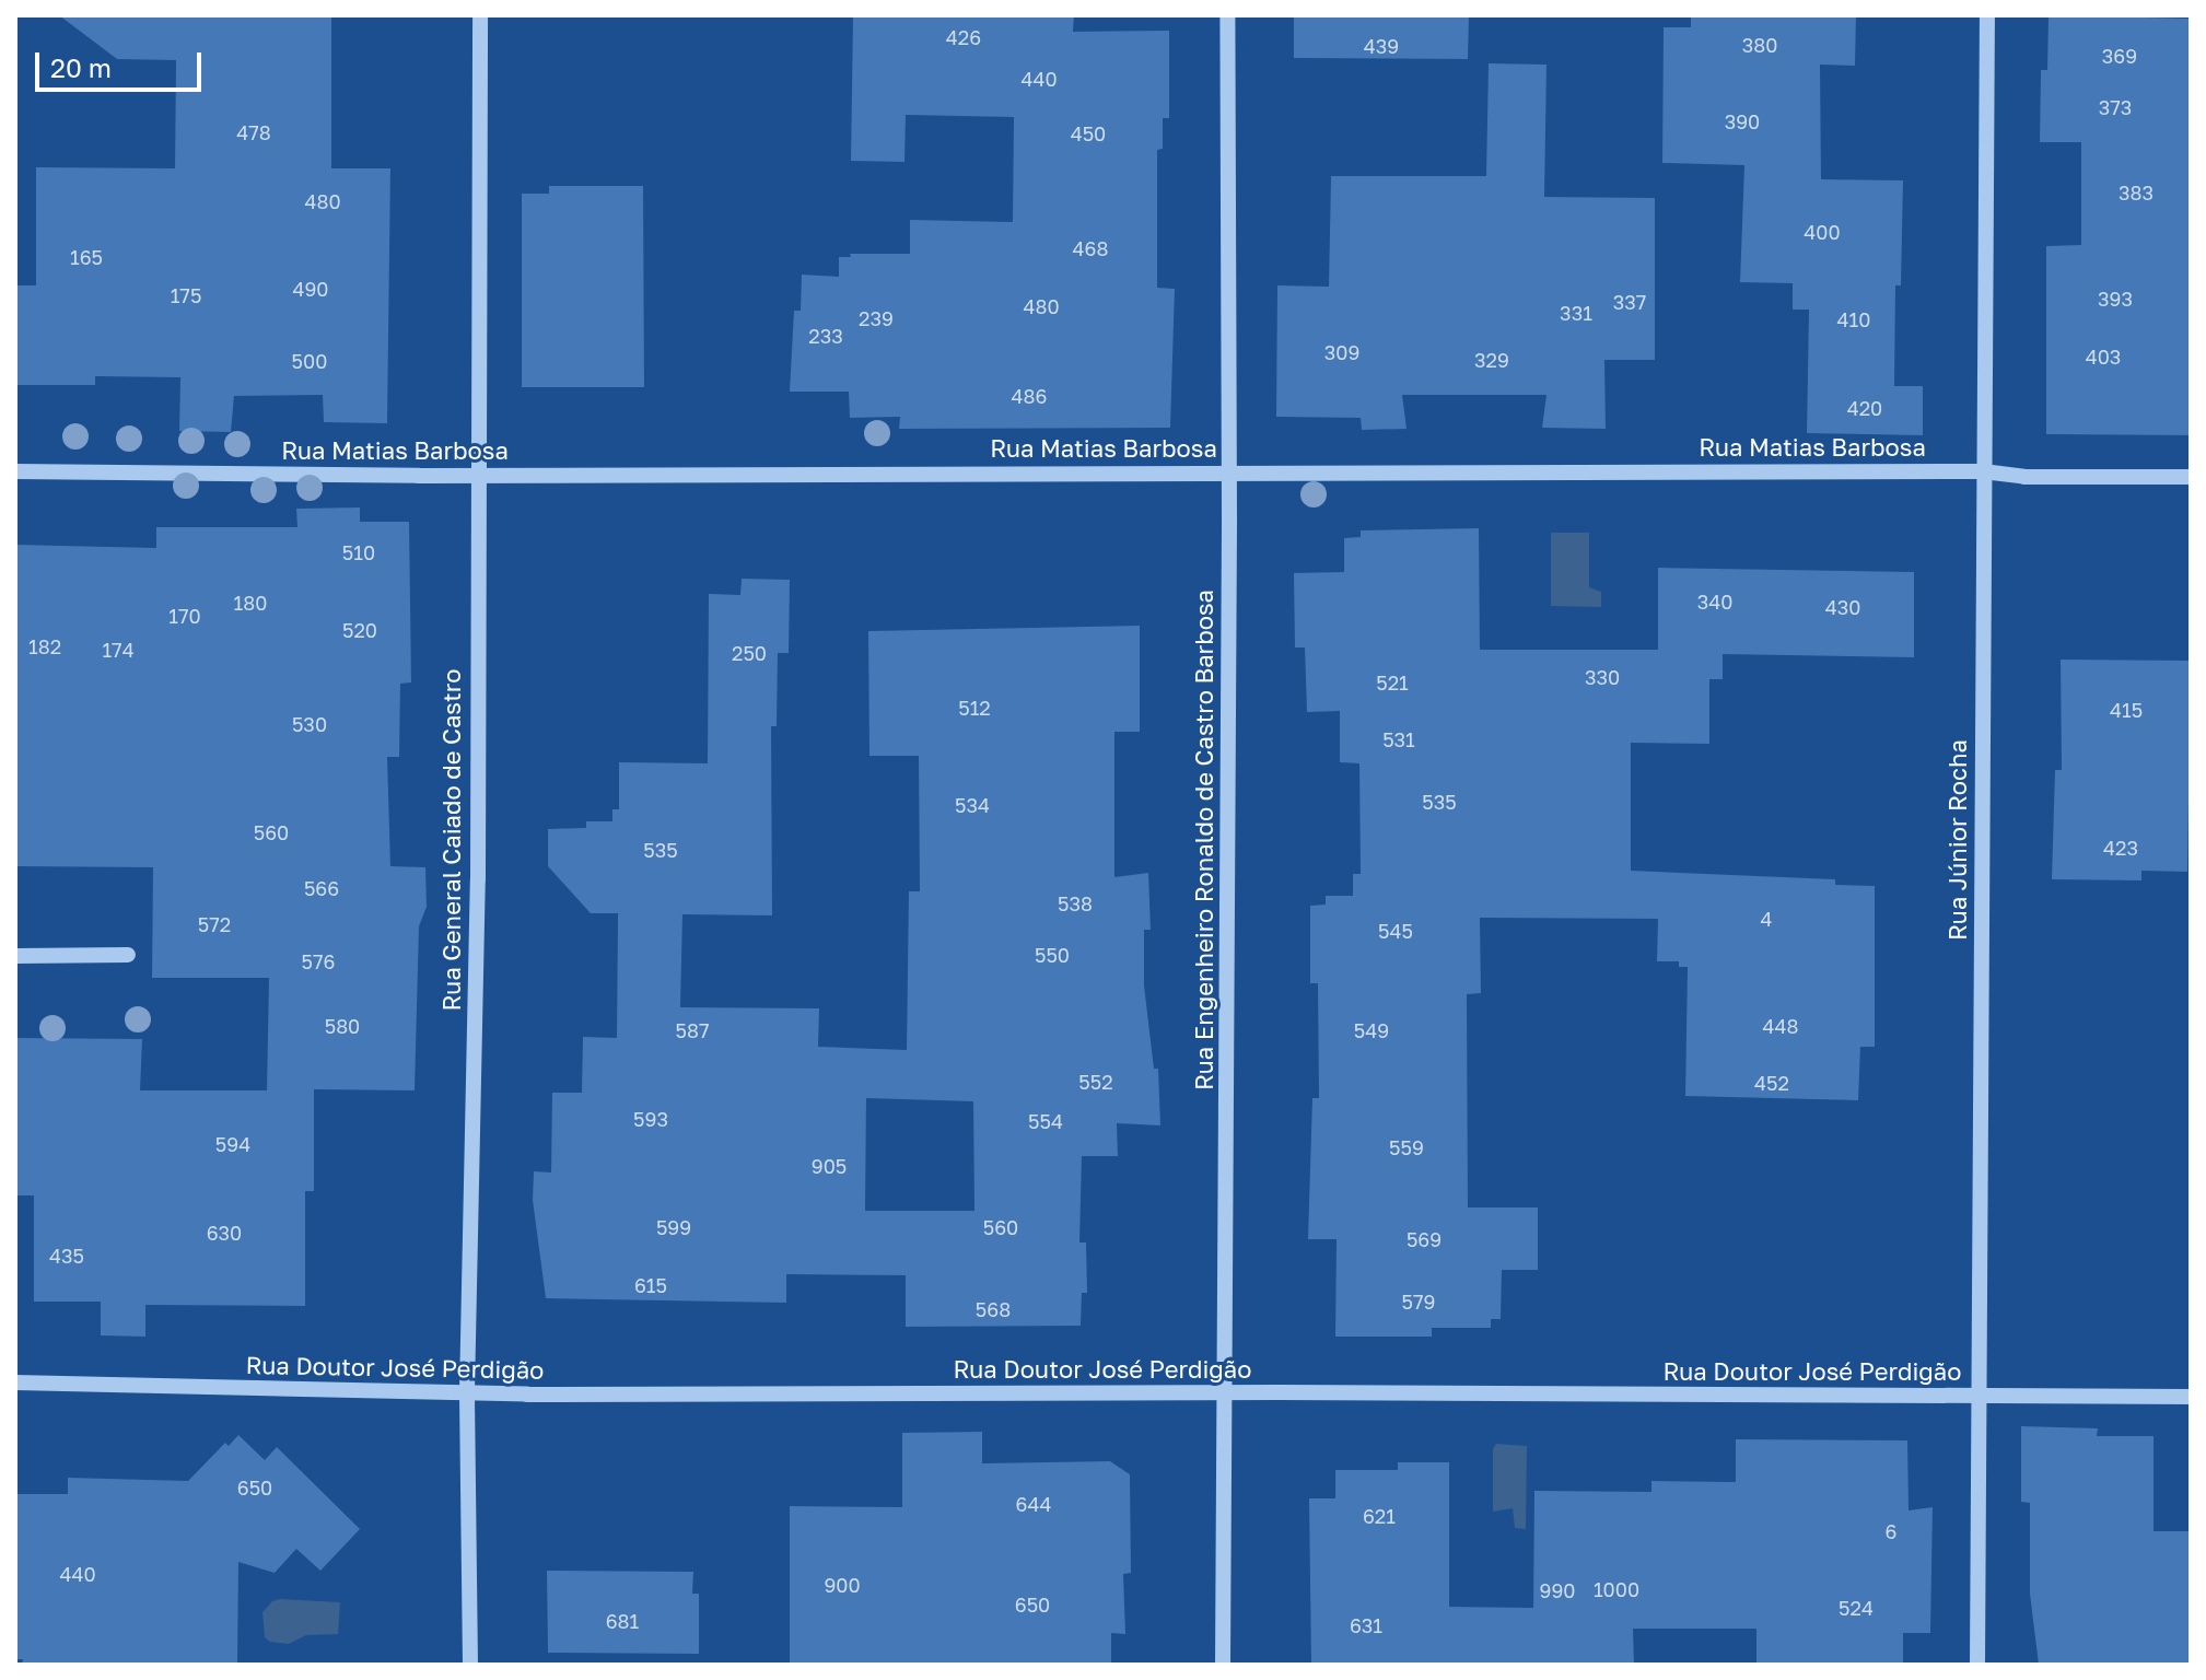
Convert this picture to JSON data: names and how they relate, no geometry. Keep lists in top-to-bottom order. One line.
{"streets":{"street":["Rua Matias Barbosa","Rua General Caiado de Castro","Rua Engenheiro Ronaldo de Castro Barbosa","Rua Júnior Rocha","Rua Doutor José Perdigão"]},"crossings":[["Rua Matias Barbosa","Rua General Caiado de Castro"],["Rua Matias Barbosa","Rua Engenheiro Ronaldo de Castro Barbosa"],["Rua Matias Barbosa","Rua Júnior Rocha"],["Rua General Caiado de Castro","Rua Doutor José Perdigão"],["Rua Engenheiro Ronaldo de Castro Barbosa","Rua Doutor José Perdigão"],["Rua Júnior Rocha","Rua Doutor José Perdigão"]],"house_numbers":["426","380","439","369","440","373","390","478","450","383","480","400","468","165","490","175","393","337","480","331","239","410","233","309","403","329","500","486","420","510","340","180","430","170","520","182","174","250","330","521","512","415","530","531","535","534","560","423","535","566","538","4","572","545","550","576","580","448","587","549","552","452","593","554","594","559","905","599","560","630","569","435","615","579","568","650","644","621","6","440","900","1000","990","650","524","681","631"],"scale_bar":"20 m"}
